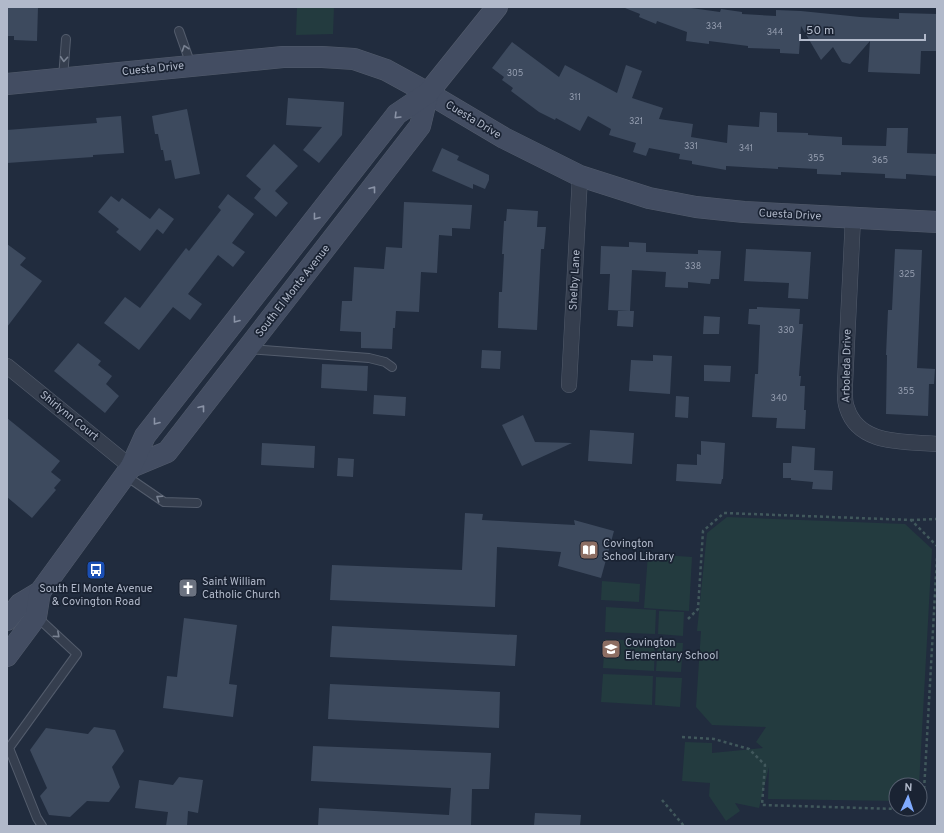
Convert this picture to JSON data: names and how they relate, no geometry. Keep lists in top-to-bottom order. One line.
{"streets":{"main road":["Cuesta Drive","South El Monte Avenue"],"street":["Shelby Lane","Arboleda Drive","Shirlynn Court"]},"crossings":[["Cuesta Drive","Shelby Lane"],["Cuesta Drive","South El Monte Avenue"],["Cuesta Drive","Arboleda Drive"],["South El Monte Avenue","Shirlynn Court"]],"places":{"library":["Covington School Library"],"bus stop":["South El Monte Avenue & Covington Road"],"church":["Saint William Catholic Church"],"school or university":["Covington Elementary School"]},"house_numbers":["334","344","305","311","321","331","341","355","365","338","325","330","355","340"],"scale_bar":"50 m","north":"top"}
